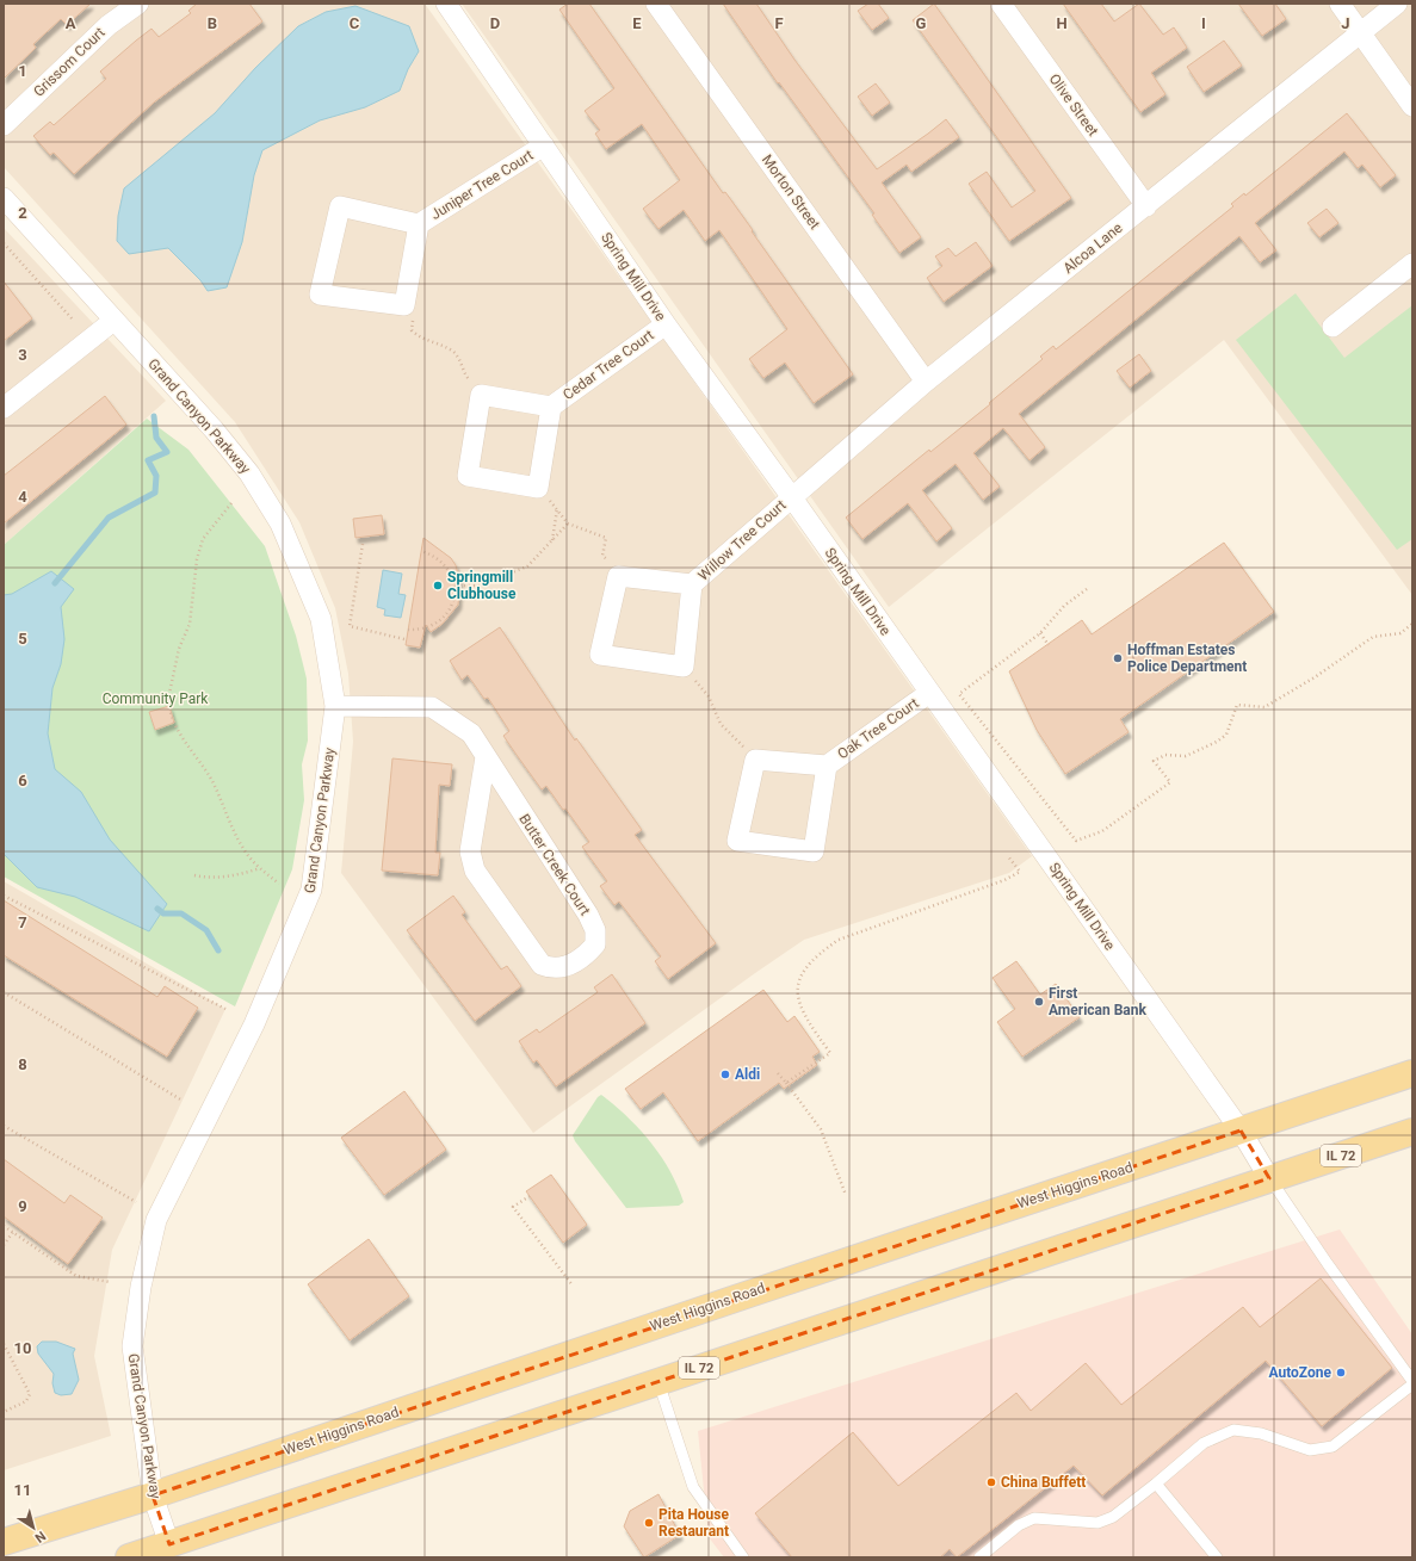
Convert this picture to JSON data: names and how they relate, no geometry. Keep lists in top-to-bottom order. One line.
{"streets":{"main road":["IL 72","West Higgins Road"],"street":["Grissom Court","Olive Street","Juniper Tree Court","Morton Street","Alcoa Lane","Spring Mill Drive","Cedar Tree Court","Grand Canyon Parkway","Willow Tree Court","Oak Tree Court","Butter Creek Court"]},"crossings":[["Olive Street","Alcoa Lane"],["Juniper Tree Court","Spring Mill Drive"],["Morton Street","Alcoa Lane"],["Alcoa Lane","Spring Mill Drive"],["Alcoa Lane","Willow Tree Court"],["Spring Mill Drive","Cedar Tree Court"],["Spring Mill Drive","Willow Tree Court"],["Spring Mill Drive","Oak Tree Court"],["Spring Mill Drive","IL 72"],["Spring Mill Drive","West Higgins Road"],["Grand Canyon Parkway","Butter Creek Court"],["Grand Canyon Parkway","IL 72"],["Grand Canyon Parkway","West Higgins Road"]],"parks":["Community Park"],"places":["Springmill Clubhouse","Hoffman Estates Police Department","First American Bank","Aldi","AutoZone","China Buffett","Pita House Restaurant"],"north":"bottom right","grid":{"columns":["A","B","C","D","E","F","G","H","I","J"],"rows":["1","2","3","4","5","6","7","8","9","10","11"]}}
